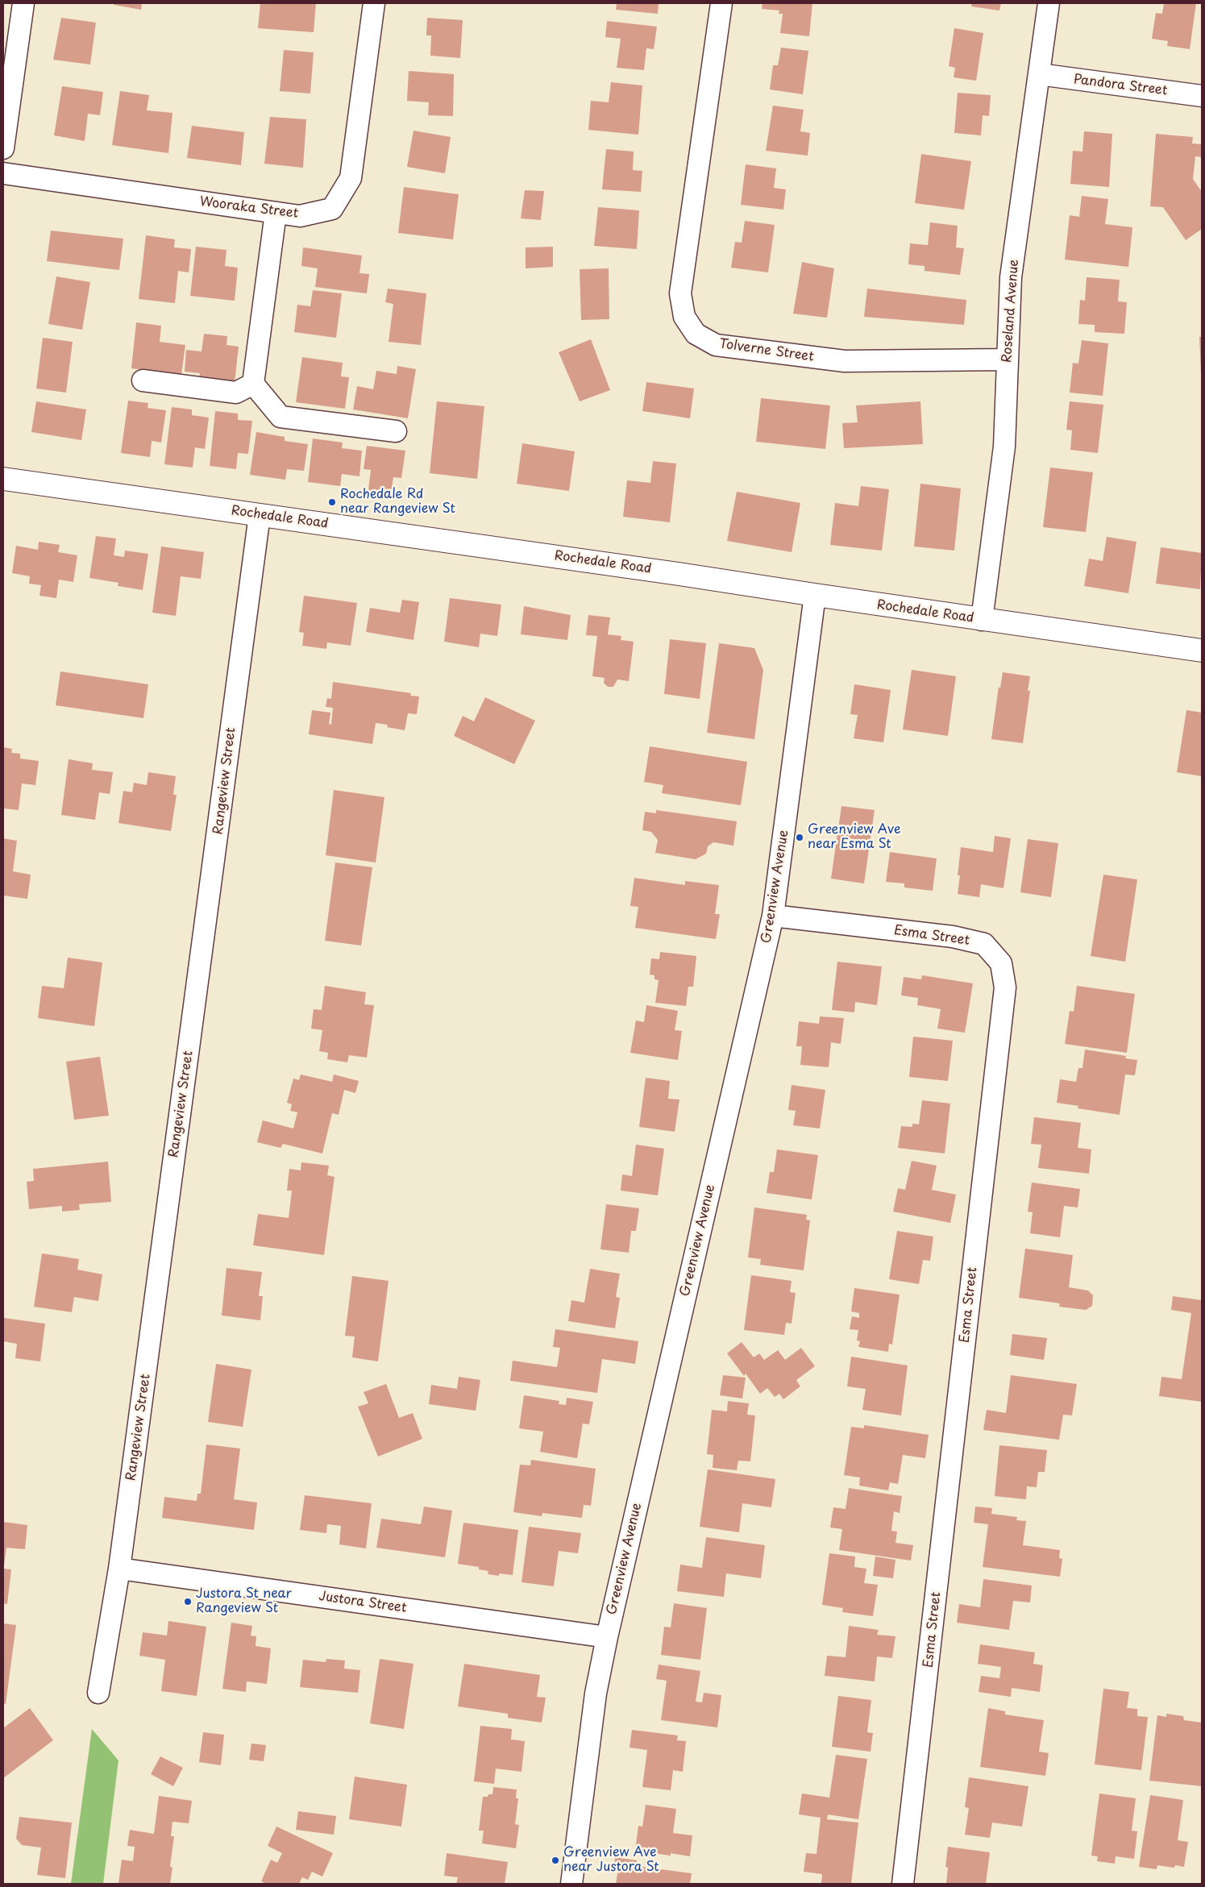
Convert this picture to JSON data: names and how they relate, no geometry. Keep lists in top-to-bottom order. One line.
{"streets":{"main road":["Rochedale Road"],"street":["Pandora Street","Wooraka Street","Roseland Avenue","Tolverne Street","Rangeview Street","Greenview Avenue","Esma Street","Justora Street"]},"crossings":[["Pandora Street","Roseland Avenue"],["Roseland Avenue","Tolverne Street"],["Roseland Avenue","Rochedale Road"],["Rochedale Road","Rangeview Street"],["Rochedale Road","Greenview Avenue"],["Rangeview Street","Justora Street"],["Greenview Avenue","Esma Street"],["Greenview Avenue","Justora Street"]],"places":["Rochedale Rd near Rangeview St","Greenview Ave near Esma St","Justora St near Rangeview St","Greenview Ave near Justora St"]}
